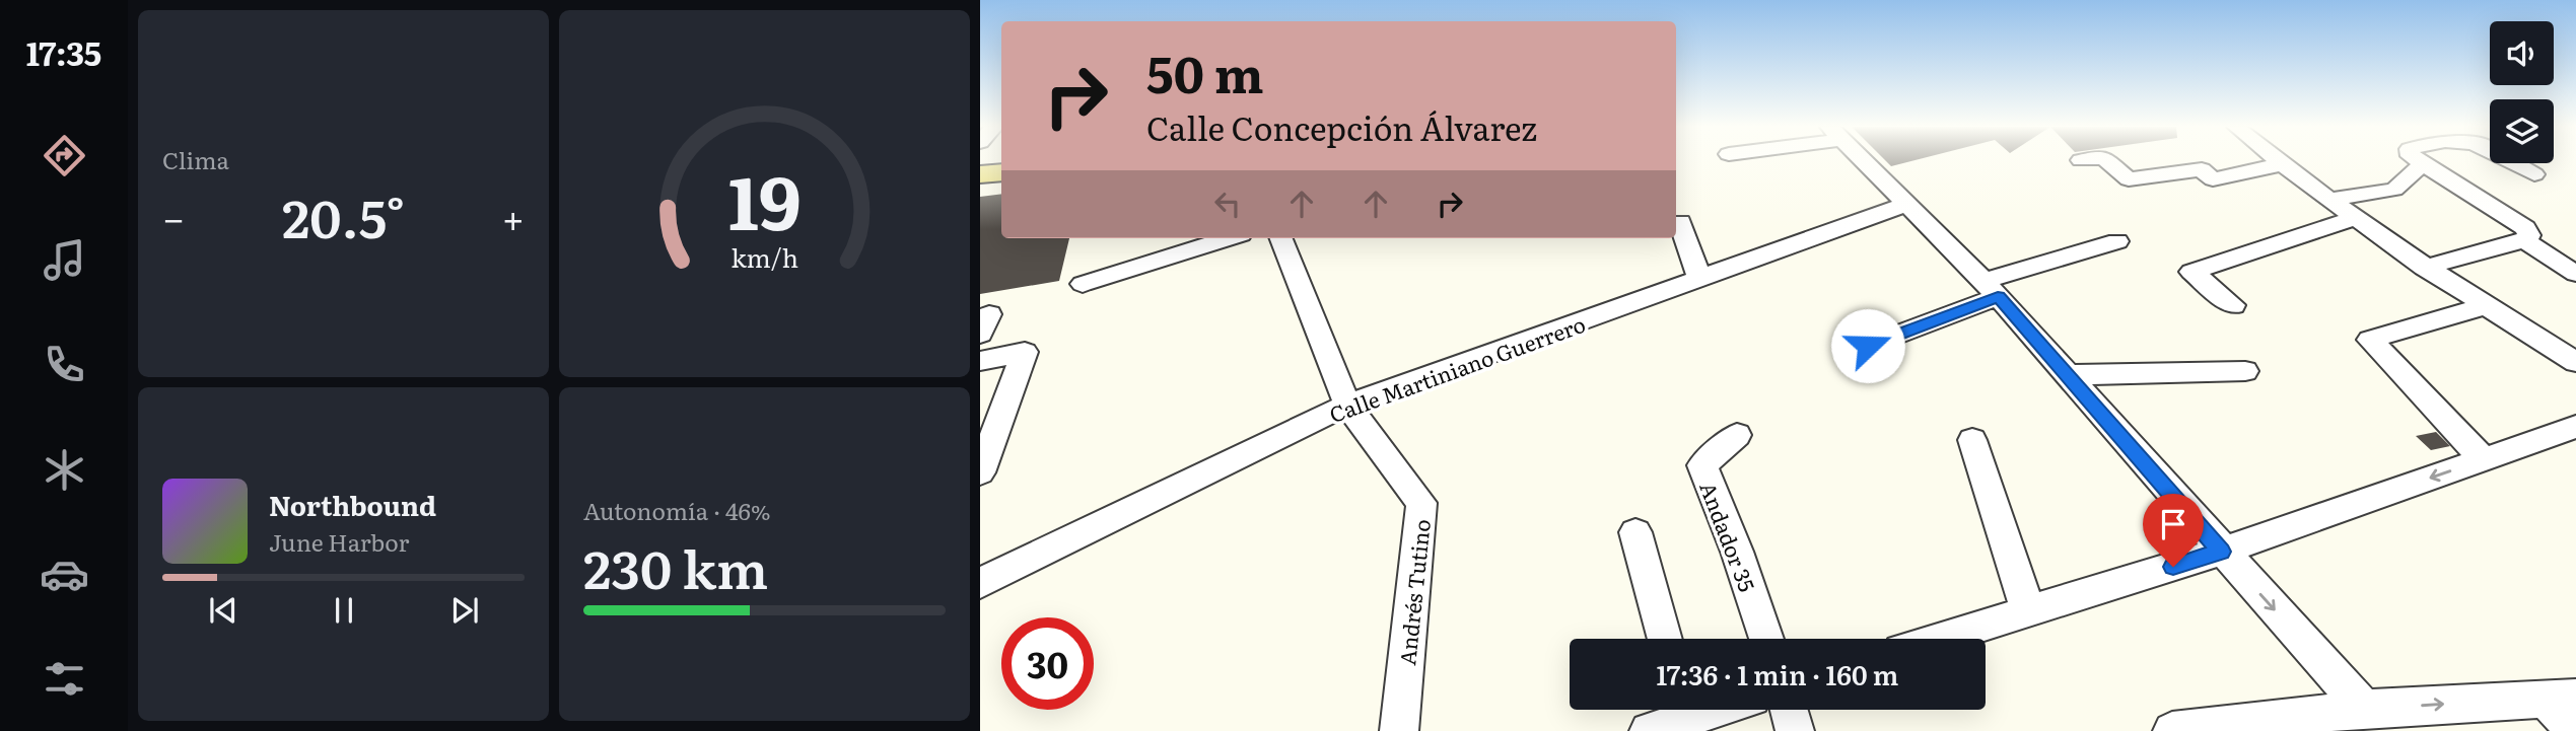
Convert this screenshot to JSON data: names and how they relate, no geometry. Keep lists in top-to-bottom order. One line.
{"streets":{"street":["Calle Martiniano Guerrero","Andador 35","Andrés Tutino"]},"crossings":[["Calle Martiniano Guerrero","Andrés Tutino"]],"page":{"tabs":"17:35","tile":["Clima",["Autonomía · 46%","230 km"]],"turn":["50 m","Calle Concepción Álvarez"],"heat":["−","20.5°","+"],"song":["Northbound","June Harbor"],"limit":"30","trip":"17:36 · 1 min · 160 m","gauge":["19","km/h"]}}
